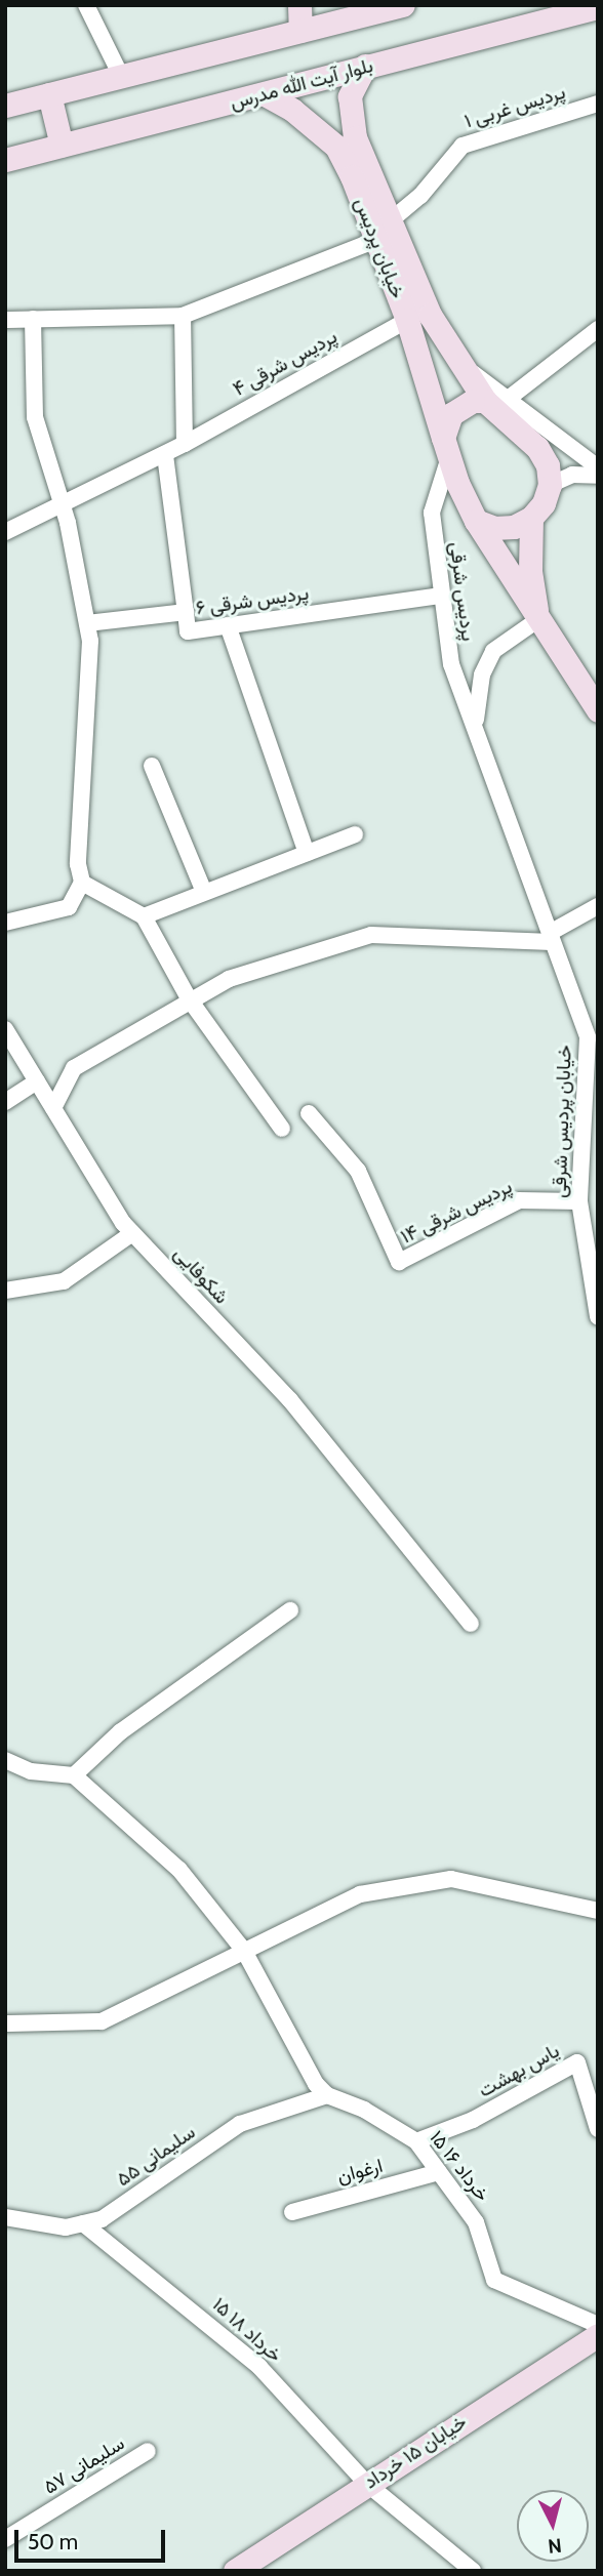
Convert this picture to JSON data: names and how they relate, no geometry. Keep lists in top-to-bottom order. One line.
{"streets":{"street":["بلوار آیت الله مدرس","پردیس غربی ۱","خیابان پردیس","پردیس شرقی ۴","پردیس شرقی","پردیس شرقی ۶","خیابان پردیس شرقی","پردیس شرقی ۱۴","شکوفایی","یاس بهشت","سلیمانی ۵۵","۱۵ خرداد ۱۶","ارغوان","۱۵ خرداد ۱۸","خیابان ۱۵ خرداد","سلیمانی ۵۷"]},"crossings":[["بلوار آیت الله مدرس","خیابان پردیس"],["پردیس غربی ۱","خیابان پردیس"],["خیابان پردیس","پردیس شرقی ۴"],["خیابان پردیس","پردیس شرقی"],["پردیس شرقی","پردیس شرقی ۶"],["پردیس شرقی","خیابان پردیس شرقی"],["خیابان پردیس شرقی","پردیس شرقی ۱۴"],["یاس بهشت","۱۵ خرداد ۱۶"],["سلیمانی ۵۵","۱۵ خرداد ۱۶"],["سلیمانی ۵۵","۱۵ خرداد ۱۸"],["۱۵ خرداد ۱۶","ارغوان"],["۱۵ خرداد ۱۸","خیابان ۱۵ خرداد"]],"scale_bar":"50 m","north":"bottom"}
